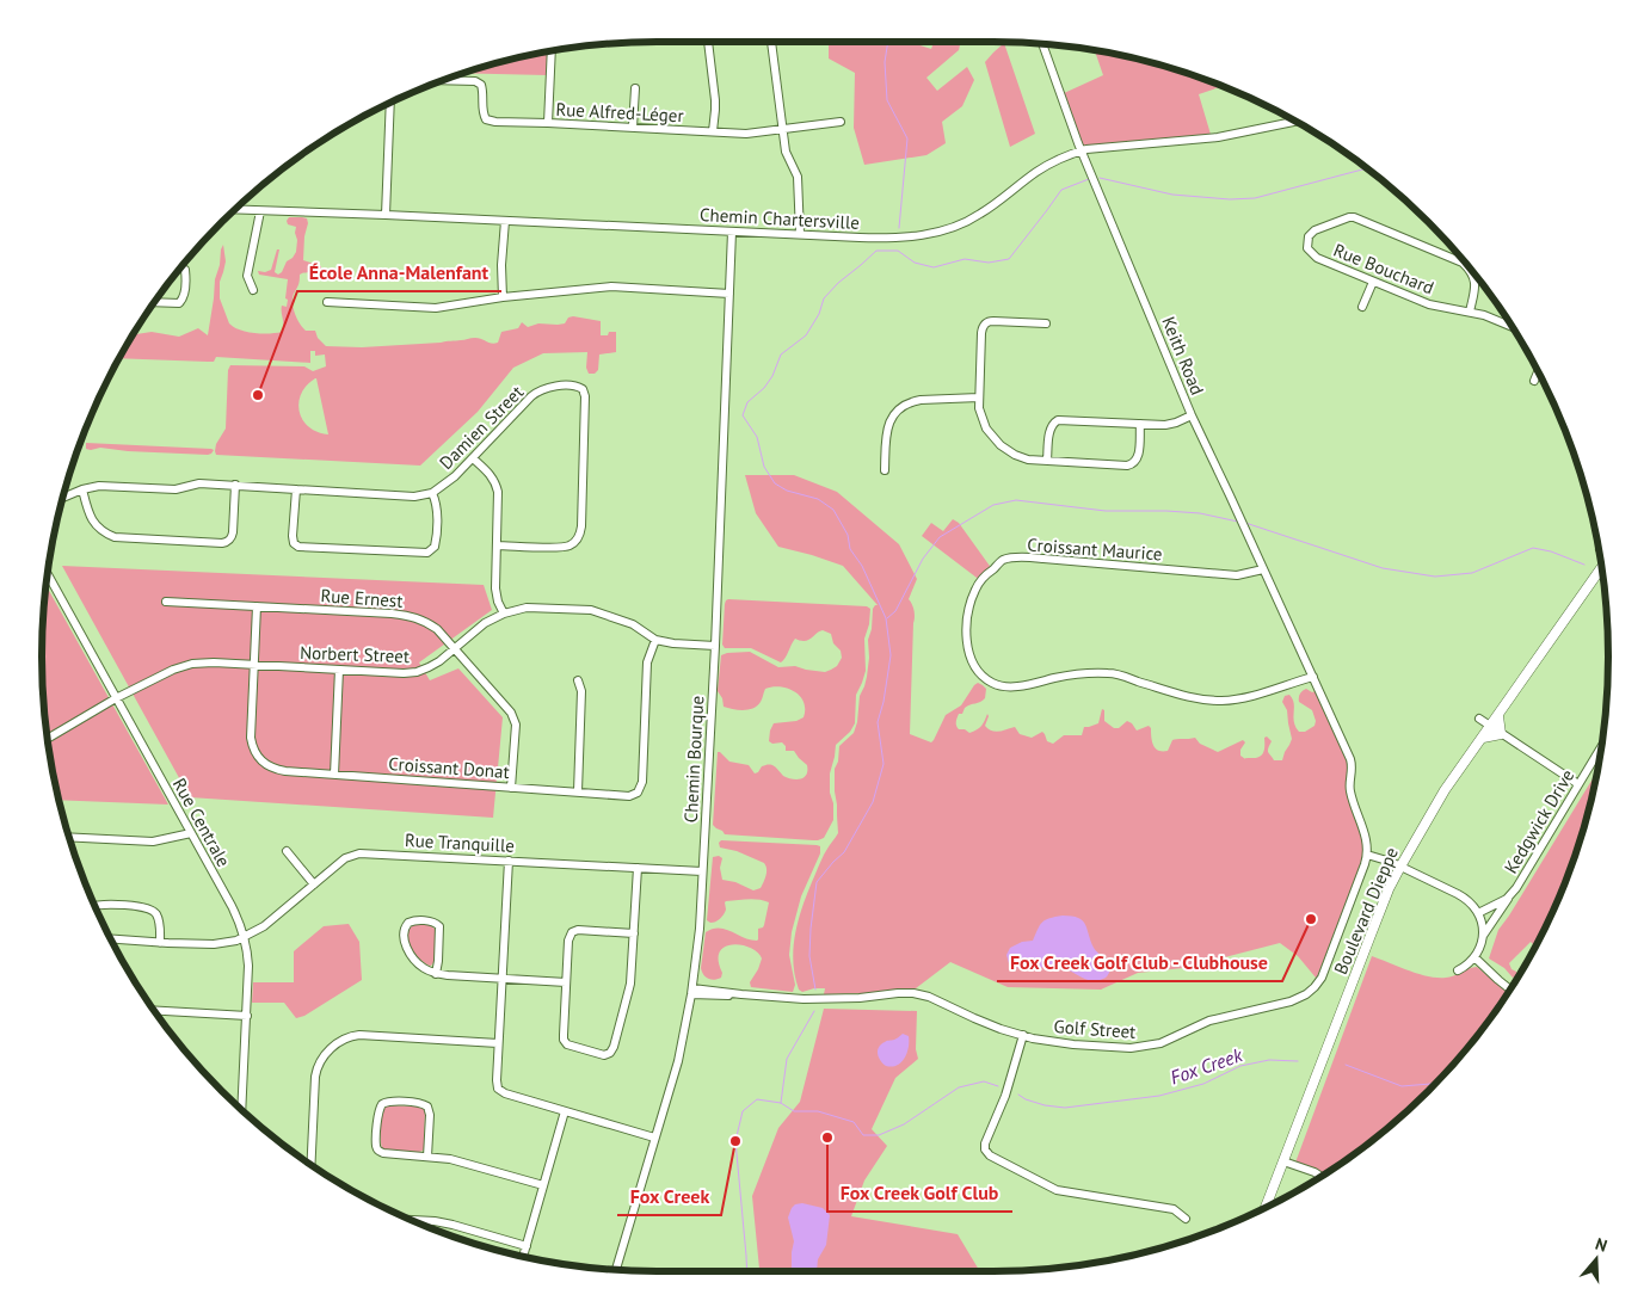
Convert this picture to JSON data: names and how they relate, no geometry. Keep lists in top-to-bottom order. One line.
{"streets":{"main road":["Boulevard Dieppe"],"street":["Rue Alfred-Léger","Chemin Chartersville","Rue Bouchard","Keith Road","Damien Street","Croissant Maurice","Rue Ernest","Norbert Street","Chemin Bourque","Croissant Donat","Kedgwick Drive","Rue Centrale","Rue Tranquille","Golf Street"]},"crossings":[["Chemin Chartersville","Keith Road"],["Chemin Chartersville","Chemin Bourque"],["Keith Road","Croissant Maurice"],["Rue Ernest","Norbert Street"],["Rue Ernest","Croissant Donat"],["Norbert Street","Chemin Bourque"],["Norbert Street","Croissant Donat"],["Norbert Street","Rue Centrale"],["Chemin Bourque","Rue Tranquille"],["Chemin Bourque","Golf Street"],["Rue Centrale","Rue Tranquille"]],"water":["Fox Creek"],"places":["École Anna-Malenfant","Fox Creek Golf Club - Clubhouse","Fox Creek Golf Club","Fox Creek"],"north":"top"}
